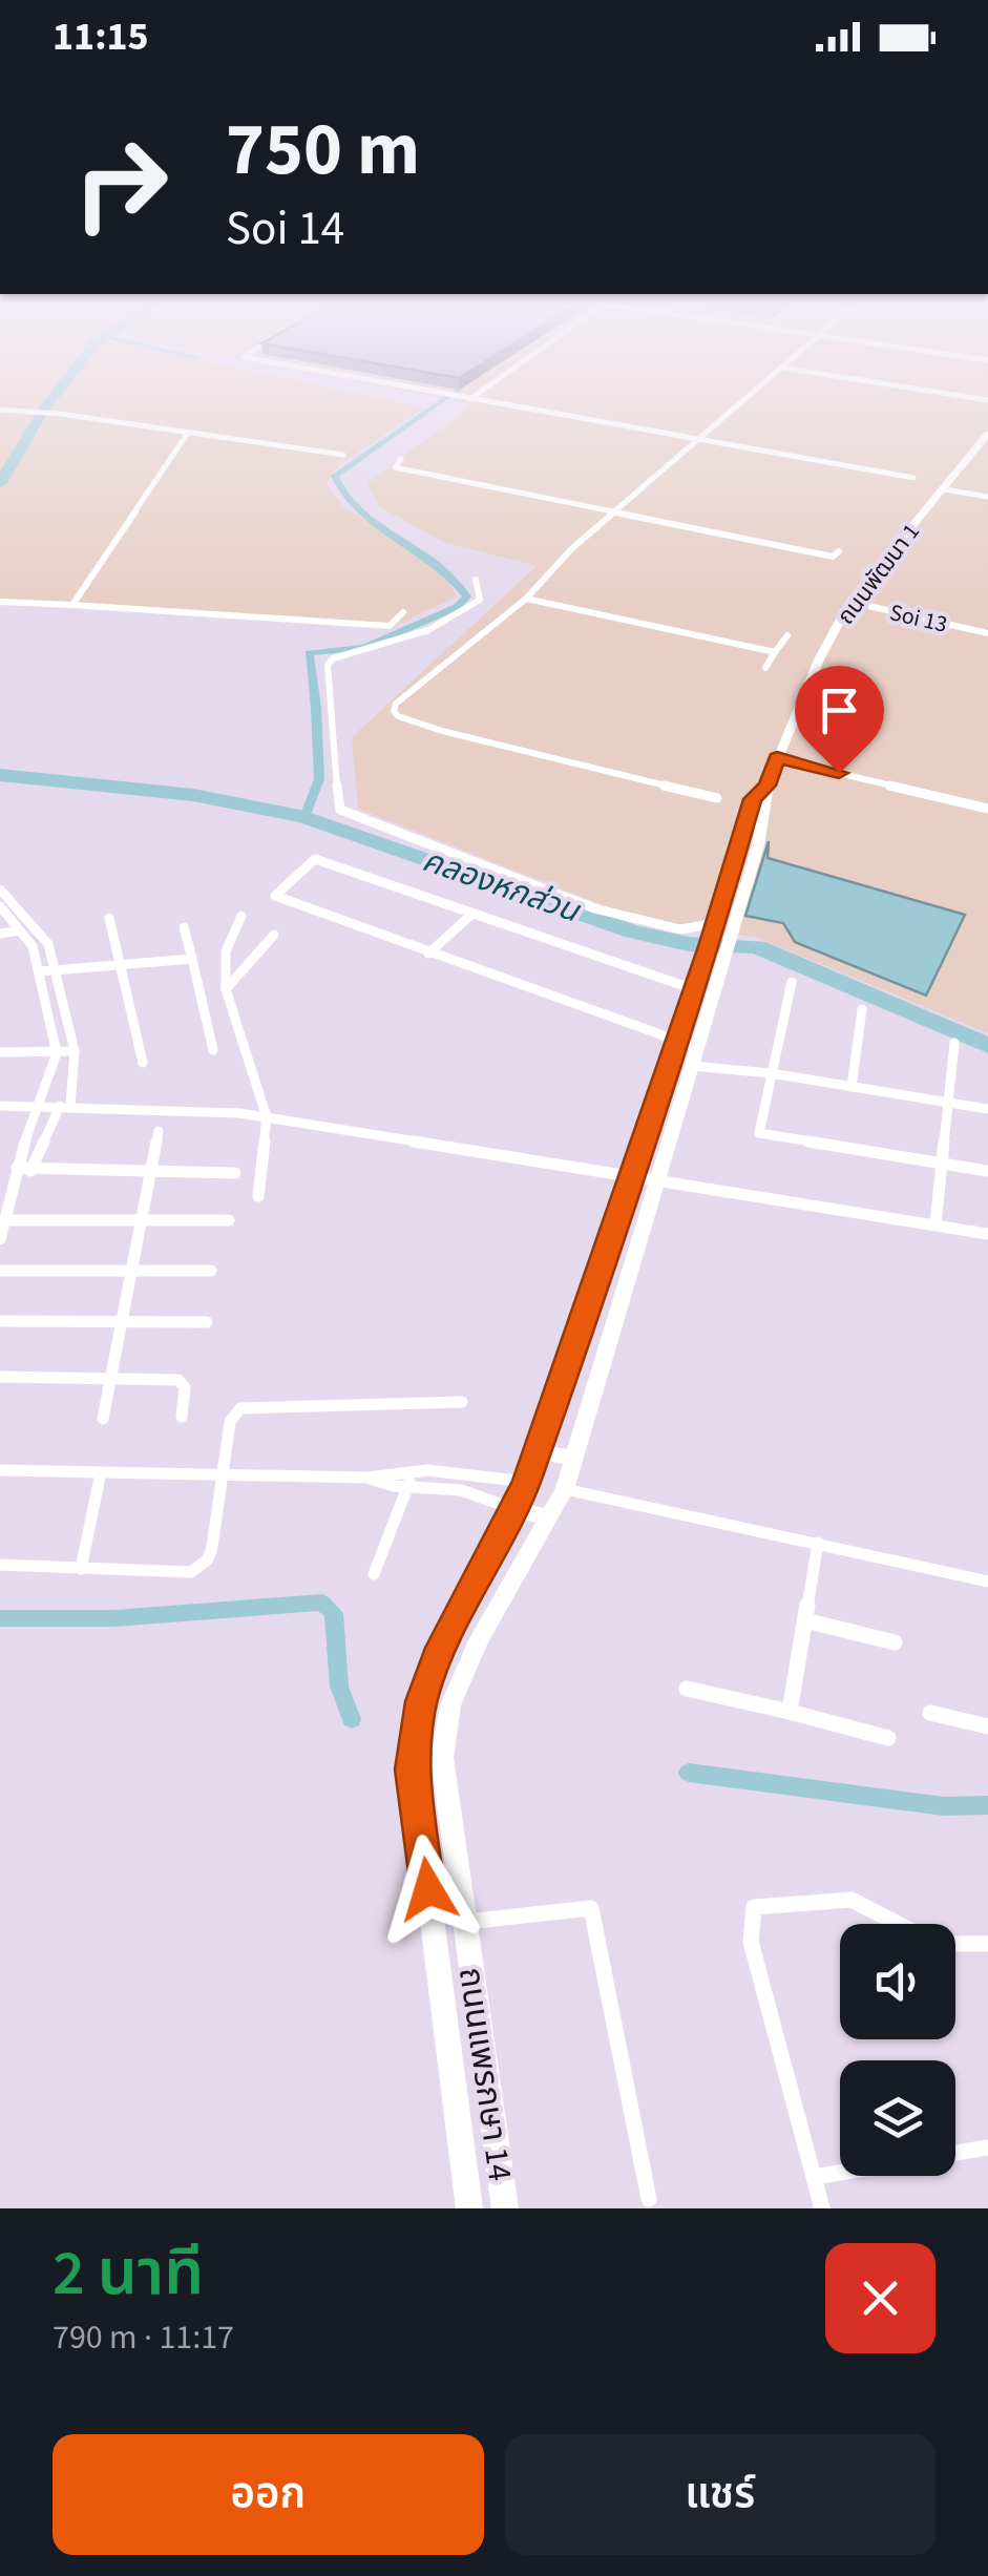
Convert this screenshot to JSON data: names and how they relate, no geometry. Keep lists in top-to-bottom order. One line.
{"streets":{"main road":["ถนนพัฒนา 1","ถนนแพรกษา 14"],"street":["Soi 13"]},"crossings":[["ถนนพัฒนา 1","Soi 13"],["ถนนพัฒนา 1","ถนนแพรกษา 14"]],"water":["คลองหกส่วน"],"page":{"status":"11:15","turn":["750 m","Soi 14"],"heading":["2 นาที","790 m · 11:17"],"buttons":["ออก","แชร์"]}}
